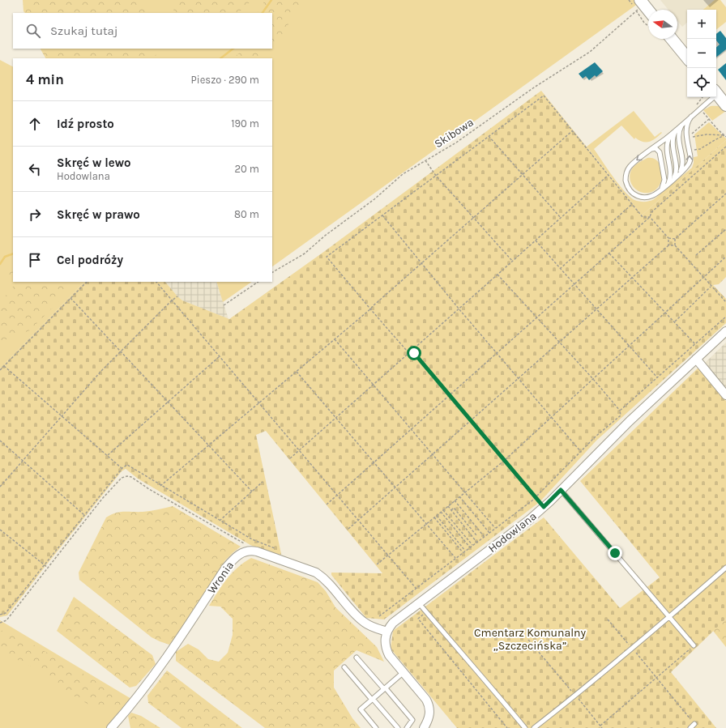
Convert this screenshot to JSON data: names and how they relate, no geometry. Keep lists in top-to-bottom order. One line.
{"streets":{"street":["Hodowlana","Wronia"],"path":["Skibowa"]},"parks":["Cmentarz Komunalny „Szczecińska”"],"north":"left","page":{"map_buttons":["+","−"],"search":"Szukaj tutaj","heading":["4 min","Pieszo · 290 m"],"list":[["Idź prosto","190 m"],["Skręć w lewo","Hodowlana","20 m"],["Skręć w prawo","80 m"],"Cel podróży"]}}
